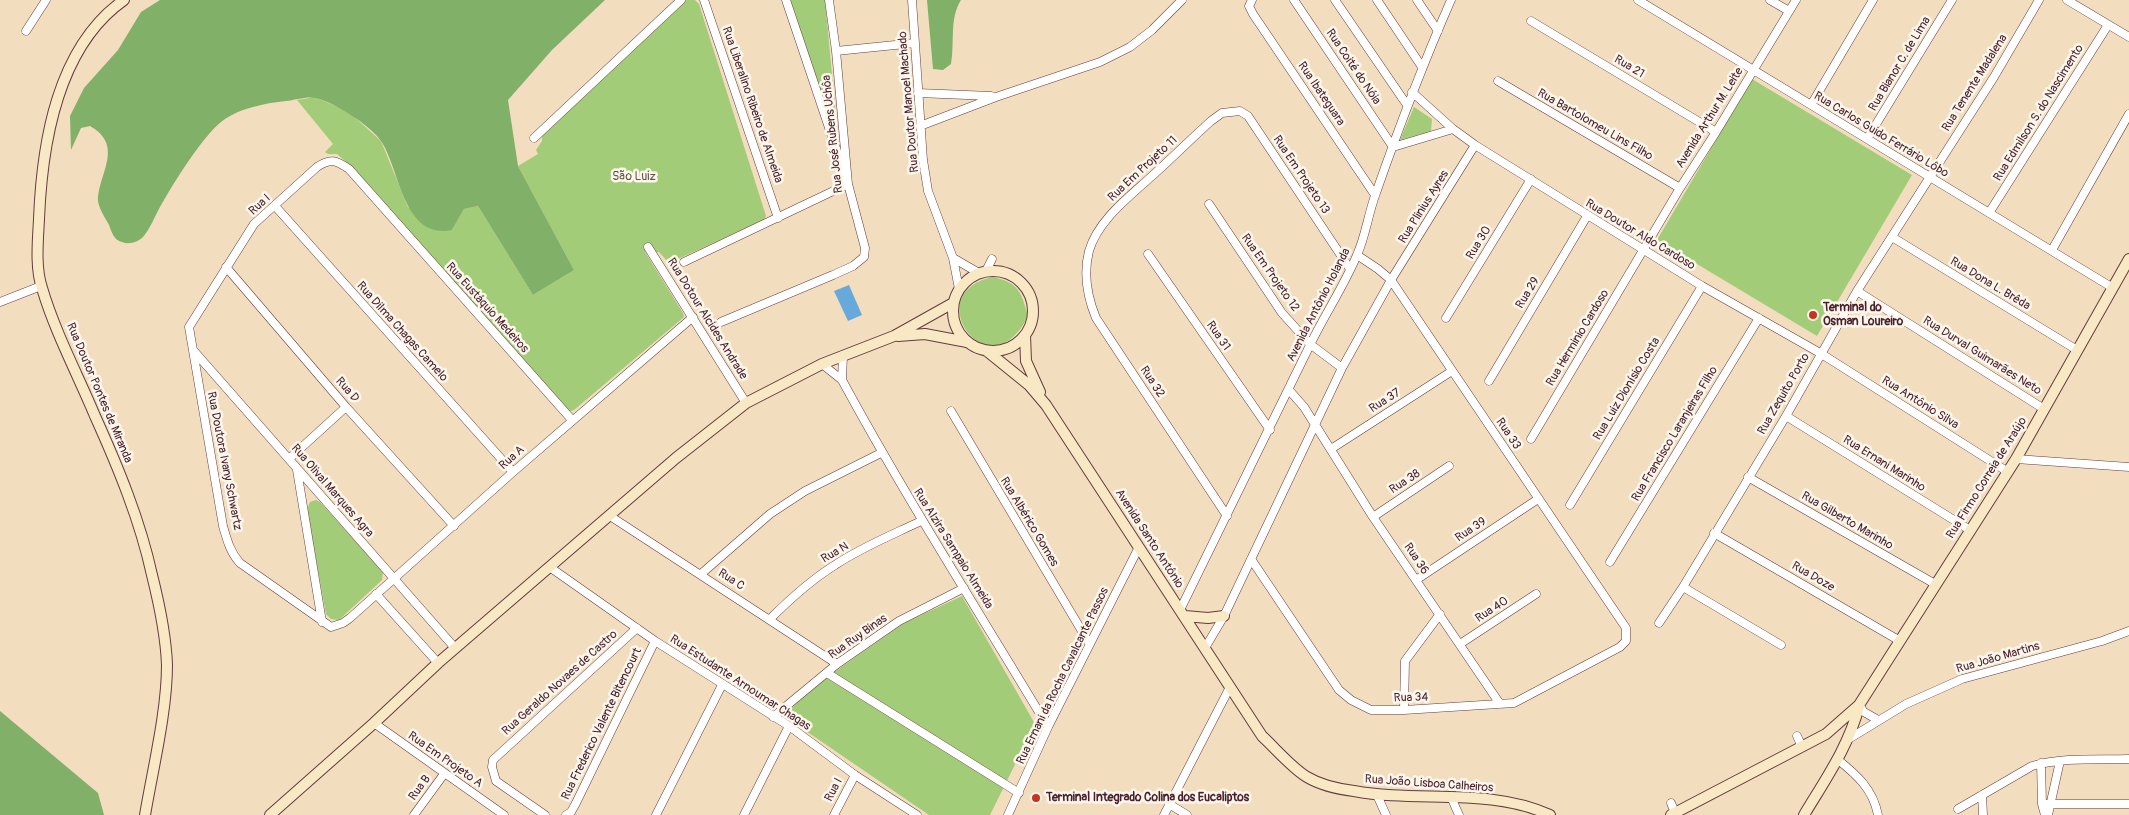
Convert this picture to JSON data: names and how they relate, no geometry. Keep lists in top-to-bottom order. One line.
{"streets":{"street":["Rua Bianor C. de Lima","Rua Coité do Nóia","Rua 21","Rua Tenente Madalena","Rua Ibateguara","Rua Doutor Manoel Machado","Rua Liberalino Ribeiro de Almeida","Rua Edmilson S. do Nascimento","Avenida Arthur M. Leite","Rua Bartolomeu Lins Filho","Rua José Rubens Uchôa","Rua Carlos Guido Ferrário Lôbo","Rua Em Projeto 11","Rua Em Projeto 13","Rua I","Rua Plinius Ayres","Rua Doutor Aldo Cardoso","Rua 30","Rua Em Projeto 12","Rua Dona L. Brêda","Rua 29","Avenida Antônio Holanda","Rua Eustáquio Medeiros","Rua Dotour Alcides Andrade","Rua Dilma Chagas Camelo","Rua 31","Rua Herminio Cardoso","Rua Durval Guimarães Neto","Rua 32","Rua Luiz Dionísio Costa","Rua D","Rua Doutor Pontes de Miranda","Rua Zequito Porto","Rua 37","Rua Antônio Silva","Rua 33","Rua Francisco Laranjeiras Filho","Rua A","Rua Doutora Ivany Schwartz","Rua Ernani Marinho","Rua Firmo Correia de Araújo","Rua 38","Rua Olival Marques Agra","Rua Gilberto Marinho","Rua Albérico Gomes","Rua 39","Avenida Santo Antônio","Rua Alzira Sampaio Almeida","Rua N","Rua 36","Rua Doze","Rua C","Rua 40","Rua Ruy Binas","Rua João Martins","Rua Ernani da Rocha Cavalcante Passos","Rua Geraldo Novaes de Castro","Rua Estudante Arnoumar Chagas","Rua 34","Rua Frederico Valente Bitencourt","Rua Em Projeto A","Rua João Lisboa Calheiros","Rua B"]},"crossings":[["Rua Bianor C. de Lima","Rua Carlos Guido Ferrário Lôbo"],["Rua Coité do Nóia","Avenida Antônio Holanda"],["Rua 21","Avenida Arthur M. Leite"],["Rua Tenente Madalena","Rua Carlos Guido Ferrário Lôbo"],["Rua Tenente Madalena","Rua Zequito Porto"],["Rua Ibateguara","Avenida Antônio Holanda"],["Rua Doutor Manoel Machado","Avenida Santo Antônio"],["Rua Edmilson S. do Nascimento","Rua Carlos Guido Ferrário Lôbo"],["Avenida Arthur M. Leite","Rua Bartolomeu Lins Filho"],["Avenida Arthur M. Leite","Rua Carlos Guido Ferrário Lôbo"],["Avenida Arthur M. Leite","Rua Doutor Aldo Cardoso"],["Avenida Arthur M. Leite","Rua Herminio Cardoso"],["Rua Carlos Guido Ferrário Lôbo","Rua Zequito Porto"],["Rua Carlos Guido Ferrário Lôbo","Rua Firmo Correia de Araújo"],["Rua Em Projeto 11","Rua Em Projeto 13"],["Rua Em Projeto 11","Rua 32"],["Rua Em Projeto 13","Avenida Antônio Holanda"],["Rua I","Rua Eustáquio Medeiros"],["Rua I","Rua Dilma Chagas Camelo"],["Rua I","Rua D"],["Rua I","Rua Doutora Ivany Schwartz"],["Rua I","Rua Olival Marques Agra"],["Rua I","Rua Estudante Arnoumar Chagas"],["Rua Plinius Ayres","Rua Doutor Aldo Cardoso"],["Rua Plinius Ayres","Rua 33"],["Rua Doutor Aldo Cardoso","Rua 30"],["Rua Doutor Aldo Cardoso","Rua 29"],["Rua Doutor Aldo Cardoso","Avenida Antônio Holanda"],["Rua Doutor Aldo Cardoso","Rua Herminio Cardoso"],["Rua Doutor Aldo Cardoso","Rua Luiz Dionísio Costa"],["Rua Doutor Aldo Cardoso","Rua Zequito Porto"],["Rua Doutor Aldo Cardoso","Rua Antônio Silva"],["Rua Doutor Aldo Cardoso","Rua Francisco Laranjeiras Filho"],["Rua Em Projeto 12","Avenida Antônio Holanda"],["Rua Dona L. Brêda","Rua Zequito Porto"],["Rua Dona L. Brêda","Rua Firmo Correia de Araújo"],["Avenida Antônio Holanda","Rua 31"],["Avenida Antônio Holanda","Rua 32"],["Avenida Antônio Holanda","Rua 33"],["Avenida Antônio Holanda","Avenida Santo Antônio"],["Avenida Antônio Holanda","Rua 36"],["Rua Eustáquio Medeiros","Rua A"],["Rua Dotour Alcides Andrade","Rua A"],["Rua Dilma Chagas Camelo","Rua A"],["Rua Durval Guimarães Neto","Rua Zequito Porto"],["Rua Durval Guimarães Neto","Rua Firmo Correia de Araújo"],["Rua D","Rua A"],["Rua Zequito Porto","Rua Antônio Silva"],["Rua Zequito Porto","Rua Ernani Marinho"],["Rua Zequito Porto","Rua Gilberto Marinho"],["Rua Zequito Porto","Rua Doze"],["Rua 37","Rua 33"],["Rua 37","Rua 36"],["Rua Antônio Silva","Rua Firmo Correia de Araújo"],["Rua 33","Rua 39"],["Rua 33","Rua 34"],["Rua A","Rua Doutora Ivany Schwartz"],["Rua A","Rua Olival Marques Agra"],["Rua Doutora Ivany Schwartz","Rua Olival Marques Agra"],["Rua Ernani Marinho","Rua Firmo Correia de Araújo"],["Rua Firmo Correia de Araújo","Rua Gilberto Marinho"],["Rua Firmo Correia de Araújo","Rua Doze"],["Rua Firmo Correia de Araújo","Rua João Martins"],["Rua 38","Rua 36"],["Rua Albérico Gomes","Rua Ernani da Rocha Cavalcante Passos"],["Rua 39","Rua 36"],["Avenida Santo Antônio","Rua Ernani da Rocha Cavalcante Passos"],["Avenida Santo Antônio","Rua João Lisboa Calheiros"],["Rua Alzira Sampaio Almeida","Rua N"],["Rua Alzira Sampaio Almeida","Rua Ruy Binas"],["Rua Alzira Sampaio Almeida","Rua Ernani da Rocha Cavalcante Passos"],["Rua N","Rua C"],["Rua 36","Rua 40"],["Rua 36","Rua 34"],["Rua C","Rua Ruy Binas"],["Rua Ruy Binas","Rua Estudante Arnoumar Chagas"],["Rua Geraldo Novaes de Castro","Rua Estudante Arnoumar Chagas"],["Rua Estudante Arnoumar Chagas","Rua Frederico Valente Bitencourt"],["Rua Em Projeto A","Rua B"]],"parks":["São Luiz"],"places":["Terminal do Osman Loureiro","Terminal Integrado Colina dos Eucaliptos"]}
